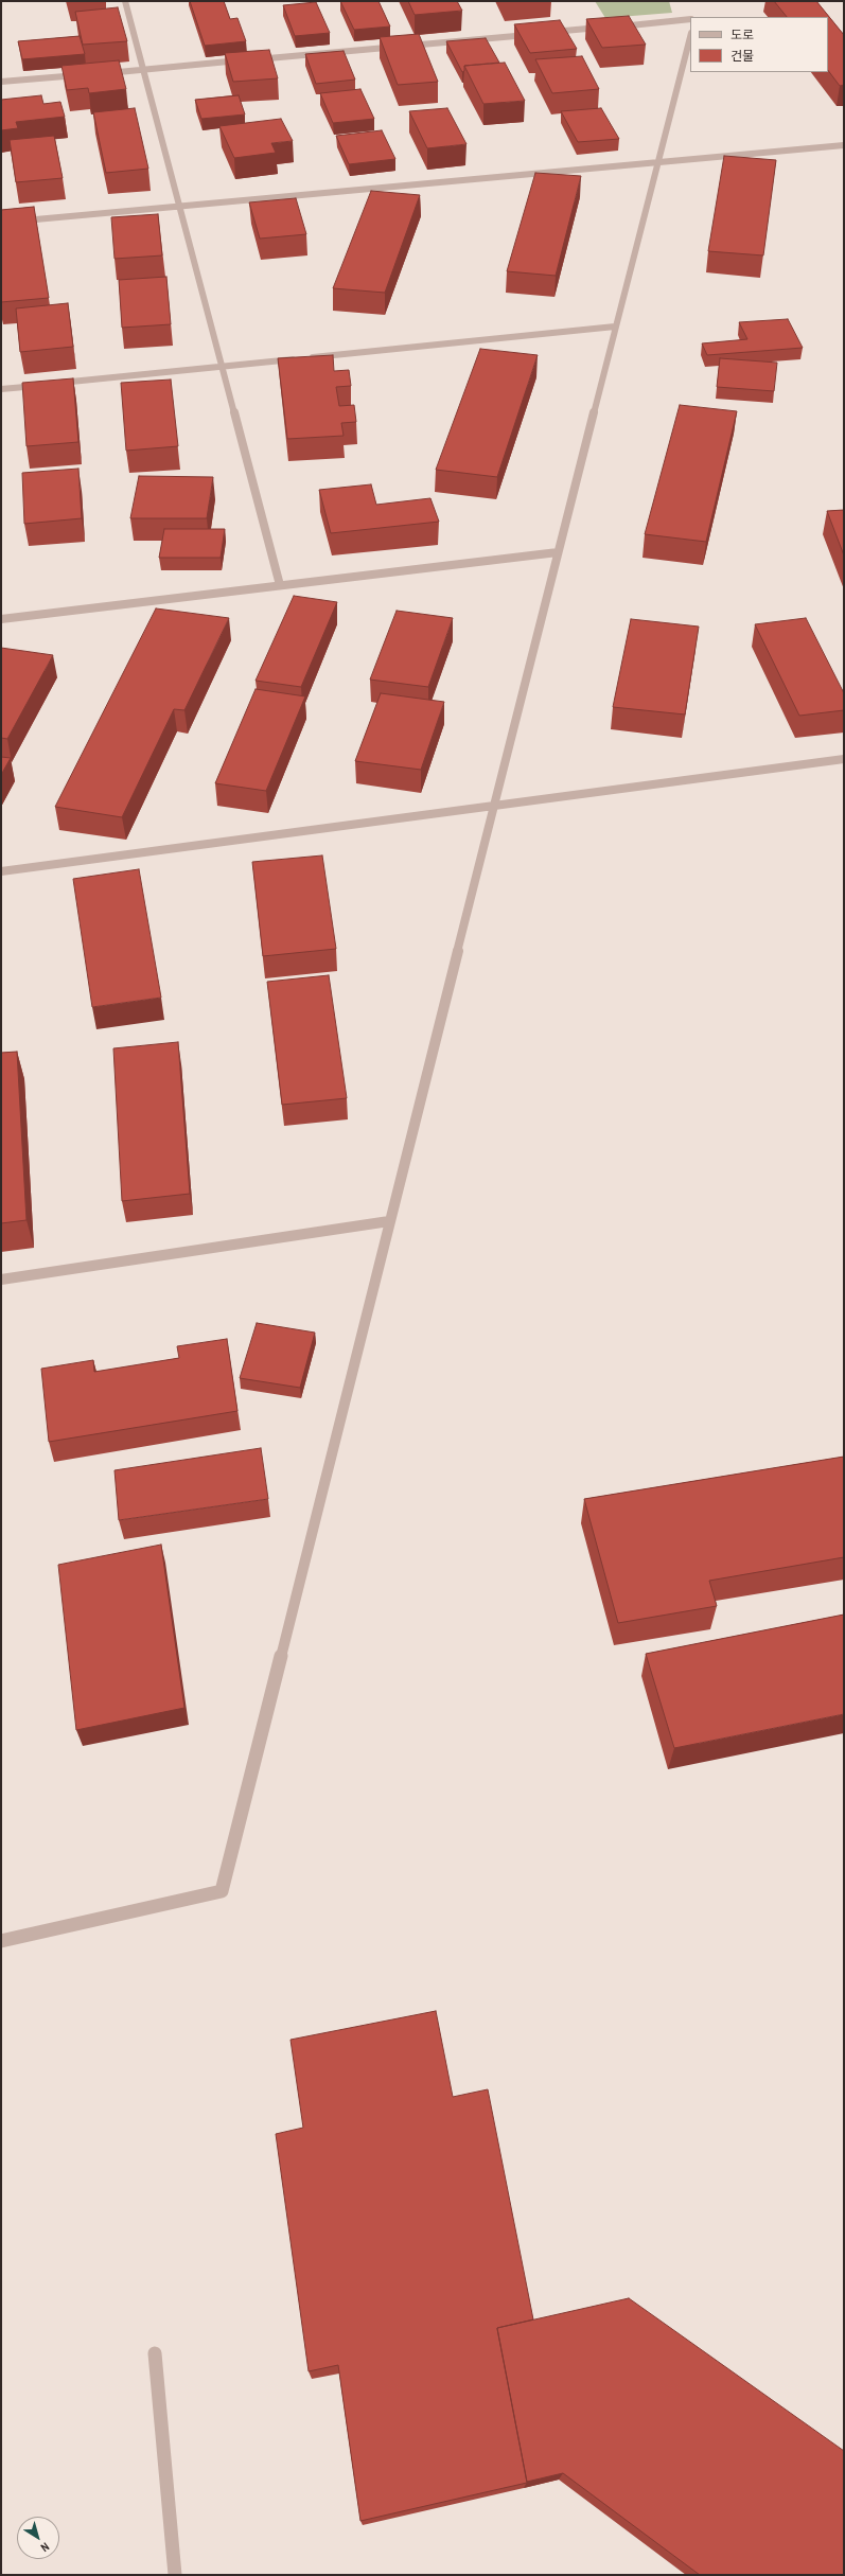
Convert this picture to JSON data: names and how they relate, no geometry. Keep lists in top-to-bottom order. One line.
{"legend":["도로","건물"],"north":"bottom right"}
